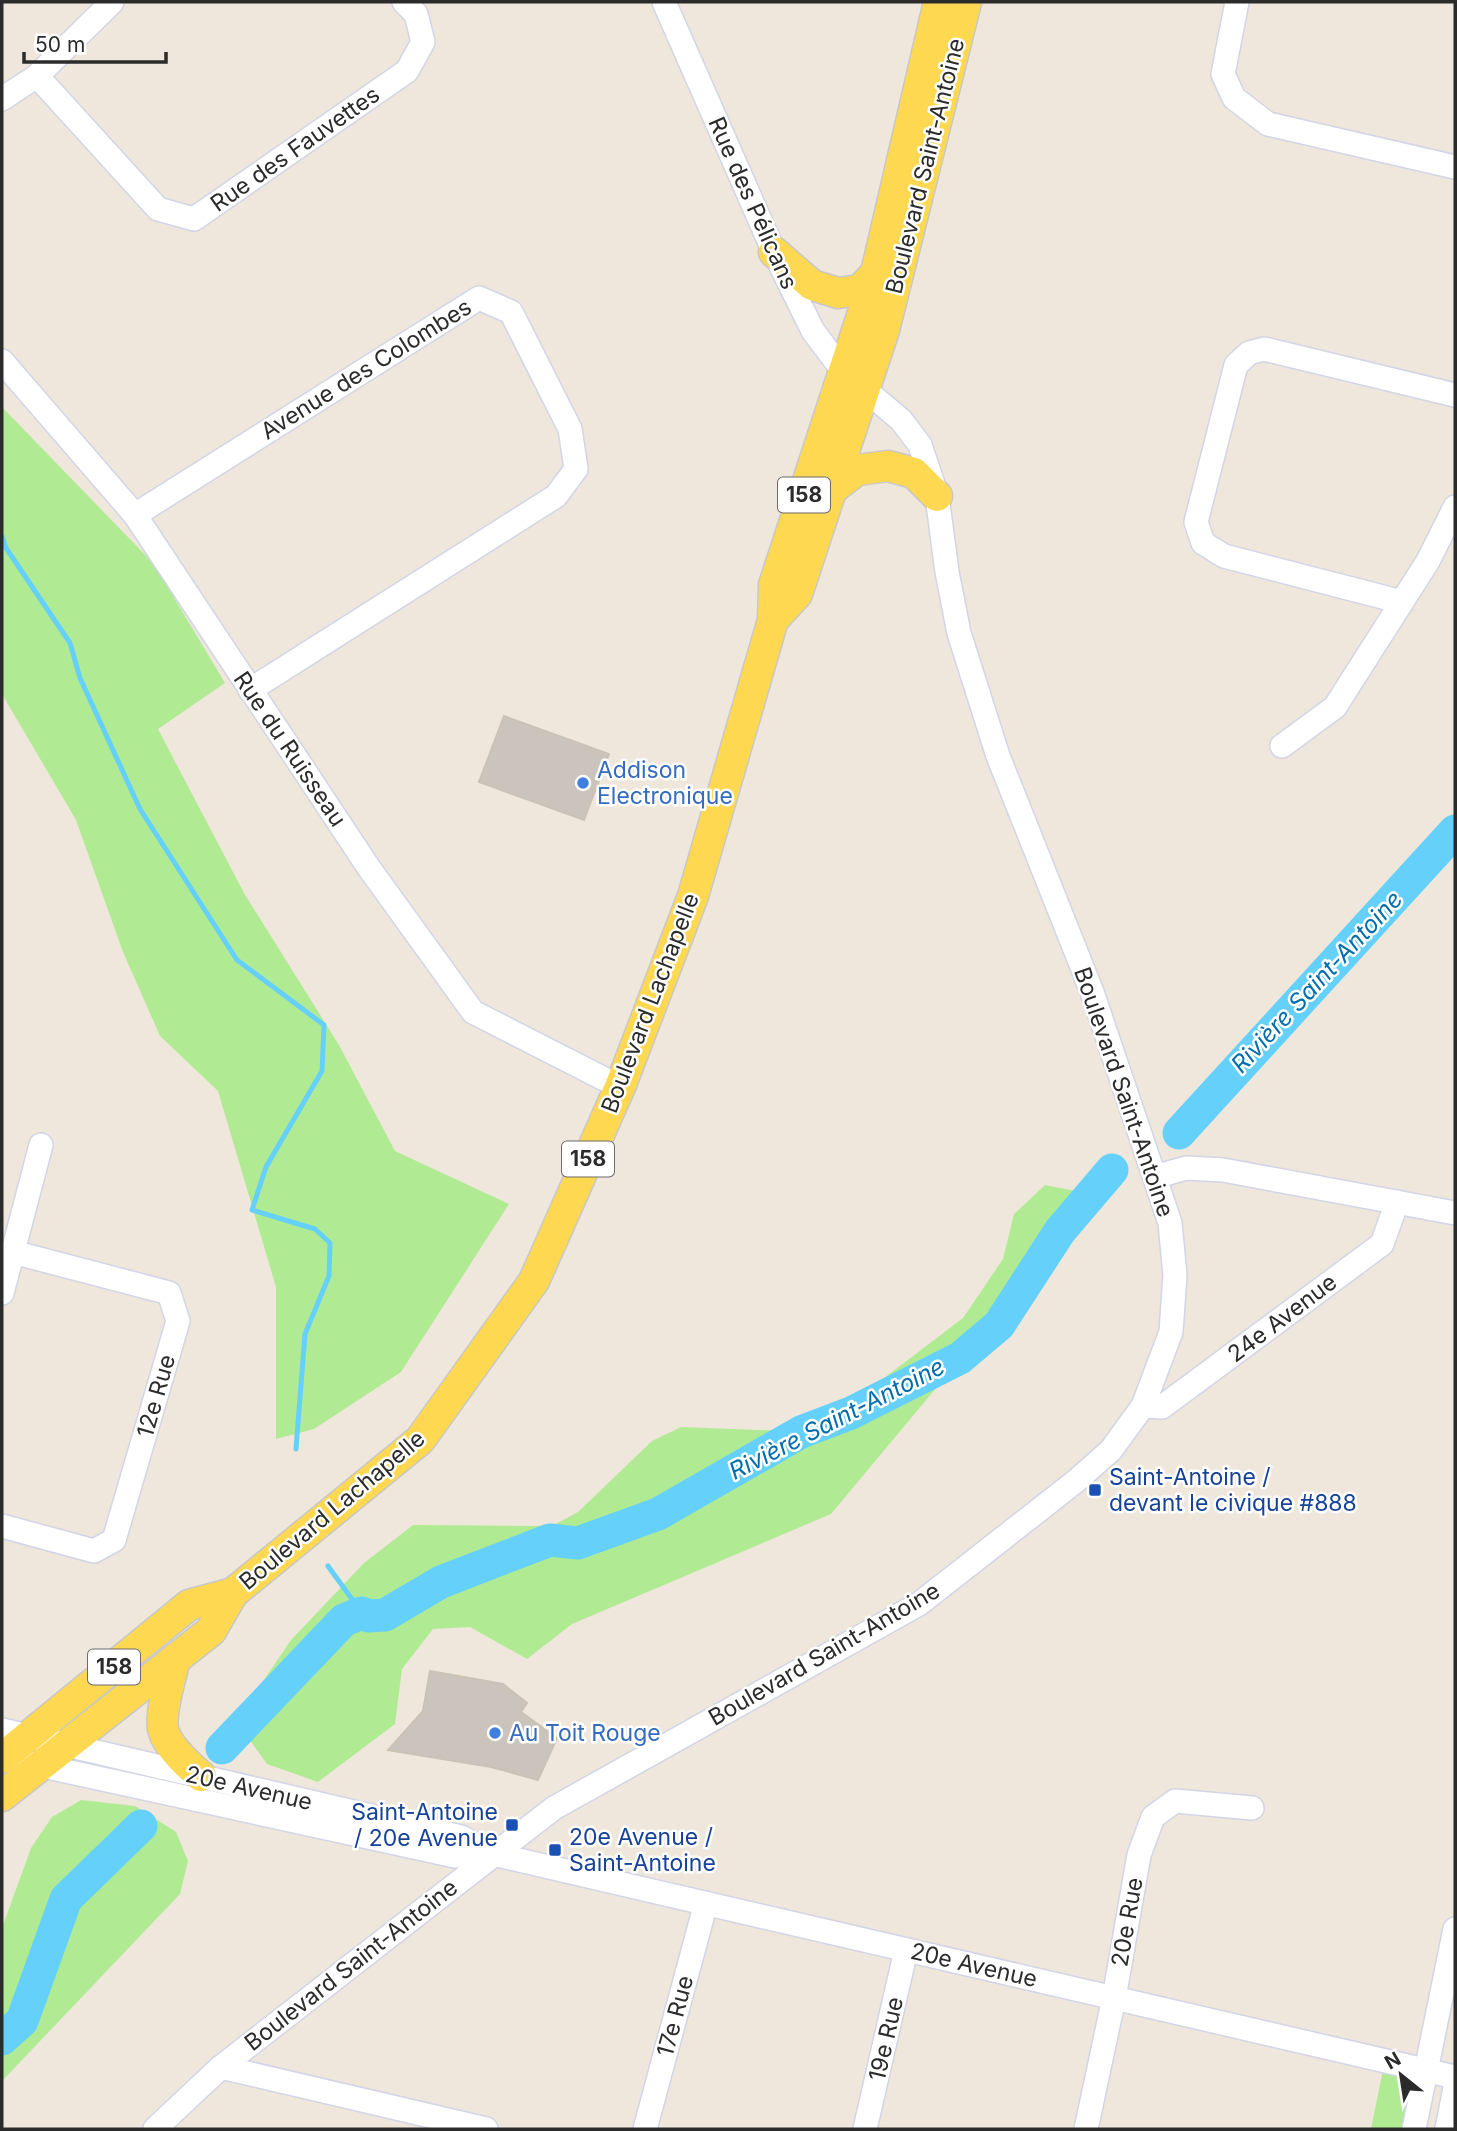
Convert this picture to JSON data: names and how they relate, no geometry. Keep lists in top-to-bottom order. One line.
{"streets":{"main road":["Boulevard Saint-Antoine","158","Boulevard Lachapelle"],"street":["Rue des Fauvettes","Rue des Pélicans","Avenue des Colombes","Rue du Ruisseau","24e Avenue","12e Rue","20e Avenue","20e Rue","17e Rue","19e Rue"]},"crossings":[["Boulevard Saint-Antoine","Rue des Pélicans"],["Boulevard Saint-Antoine","Boulevard Lachapelle"],["Boulevard Saint-Antoine","24e Avenue"],["Boulevard Saint-Antoine","20e Avenue"],["Rue des Pélicans","Boulevard Lachapelle"],["Avenue des Colombes","Rue du Ruisseau"],["Rue du Ruisseau","Boulevard Lachapelle"],["Boulevard Lachapelle","20e Avenue"],["20e Avenue","20e Rue"],["20e Avenue","17e Rue"],["20e Avenue","19e Rue"]],"water":["Rivière Saint-Antoine"],"places":{"other":["Addison Electronique","Au Toit Rouge"],"transit":["Saint-Antoine / devant le civique #888","Saint-Antoine / 20e Avenue","20e Avenue / Saint-Antoine"]},"scale_bar":"50 m","north":"top left"}
